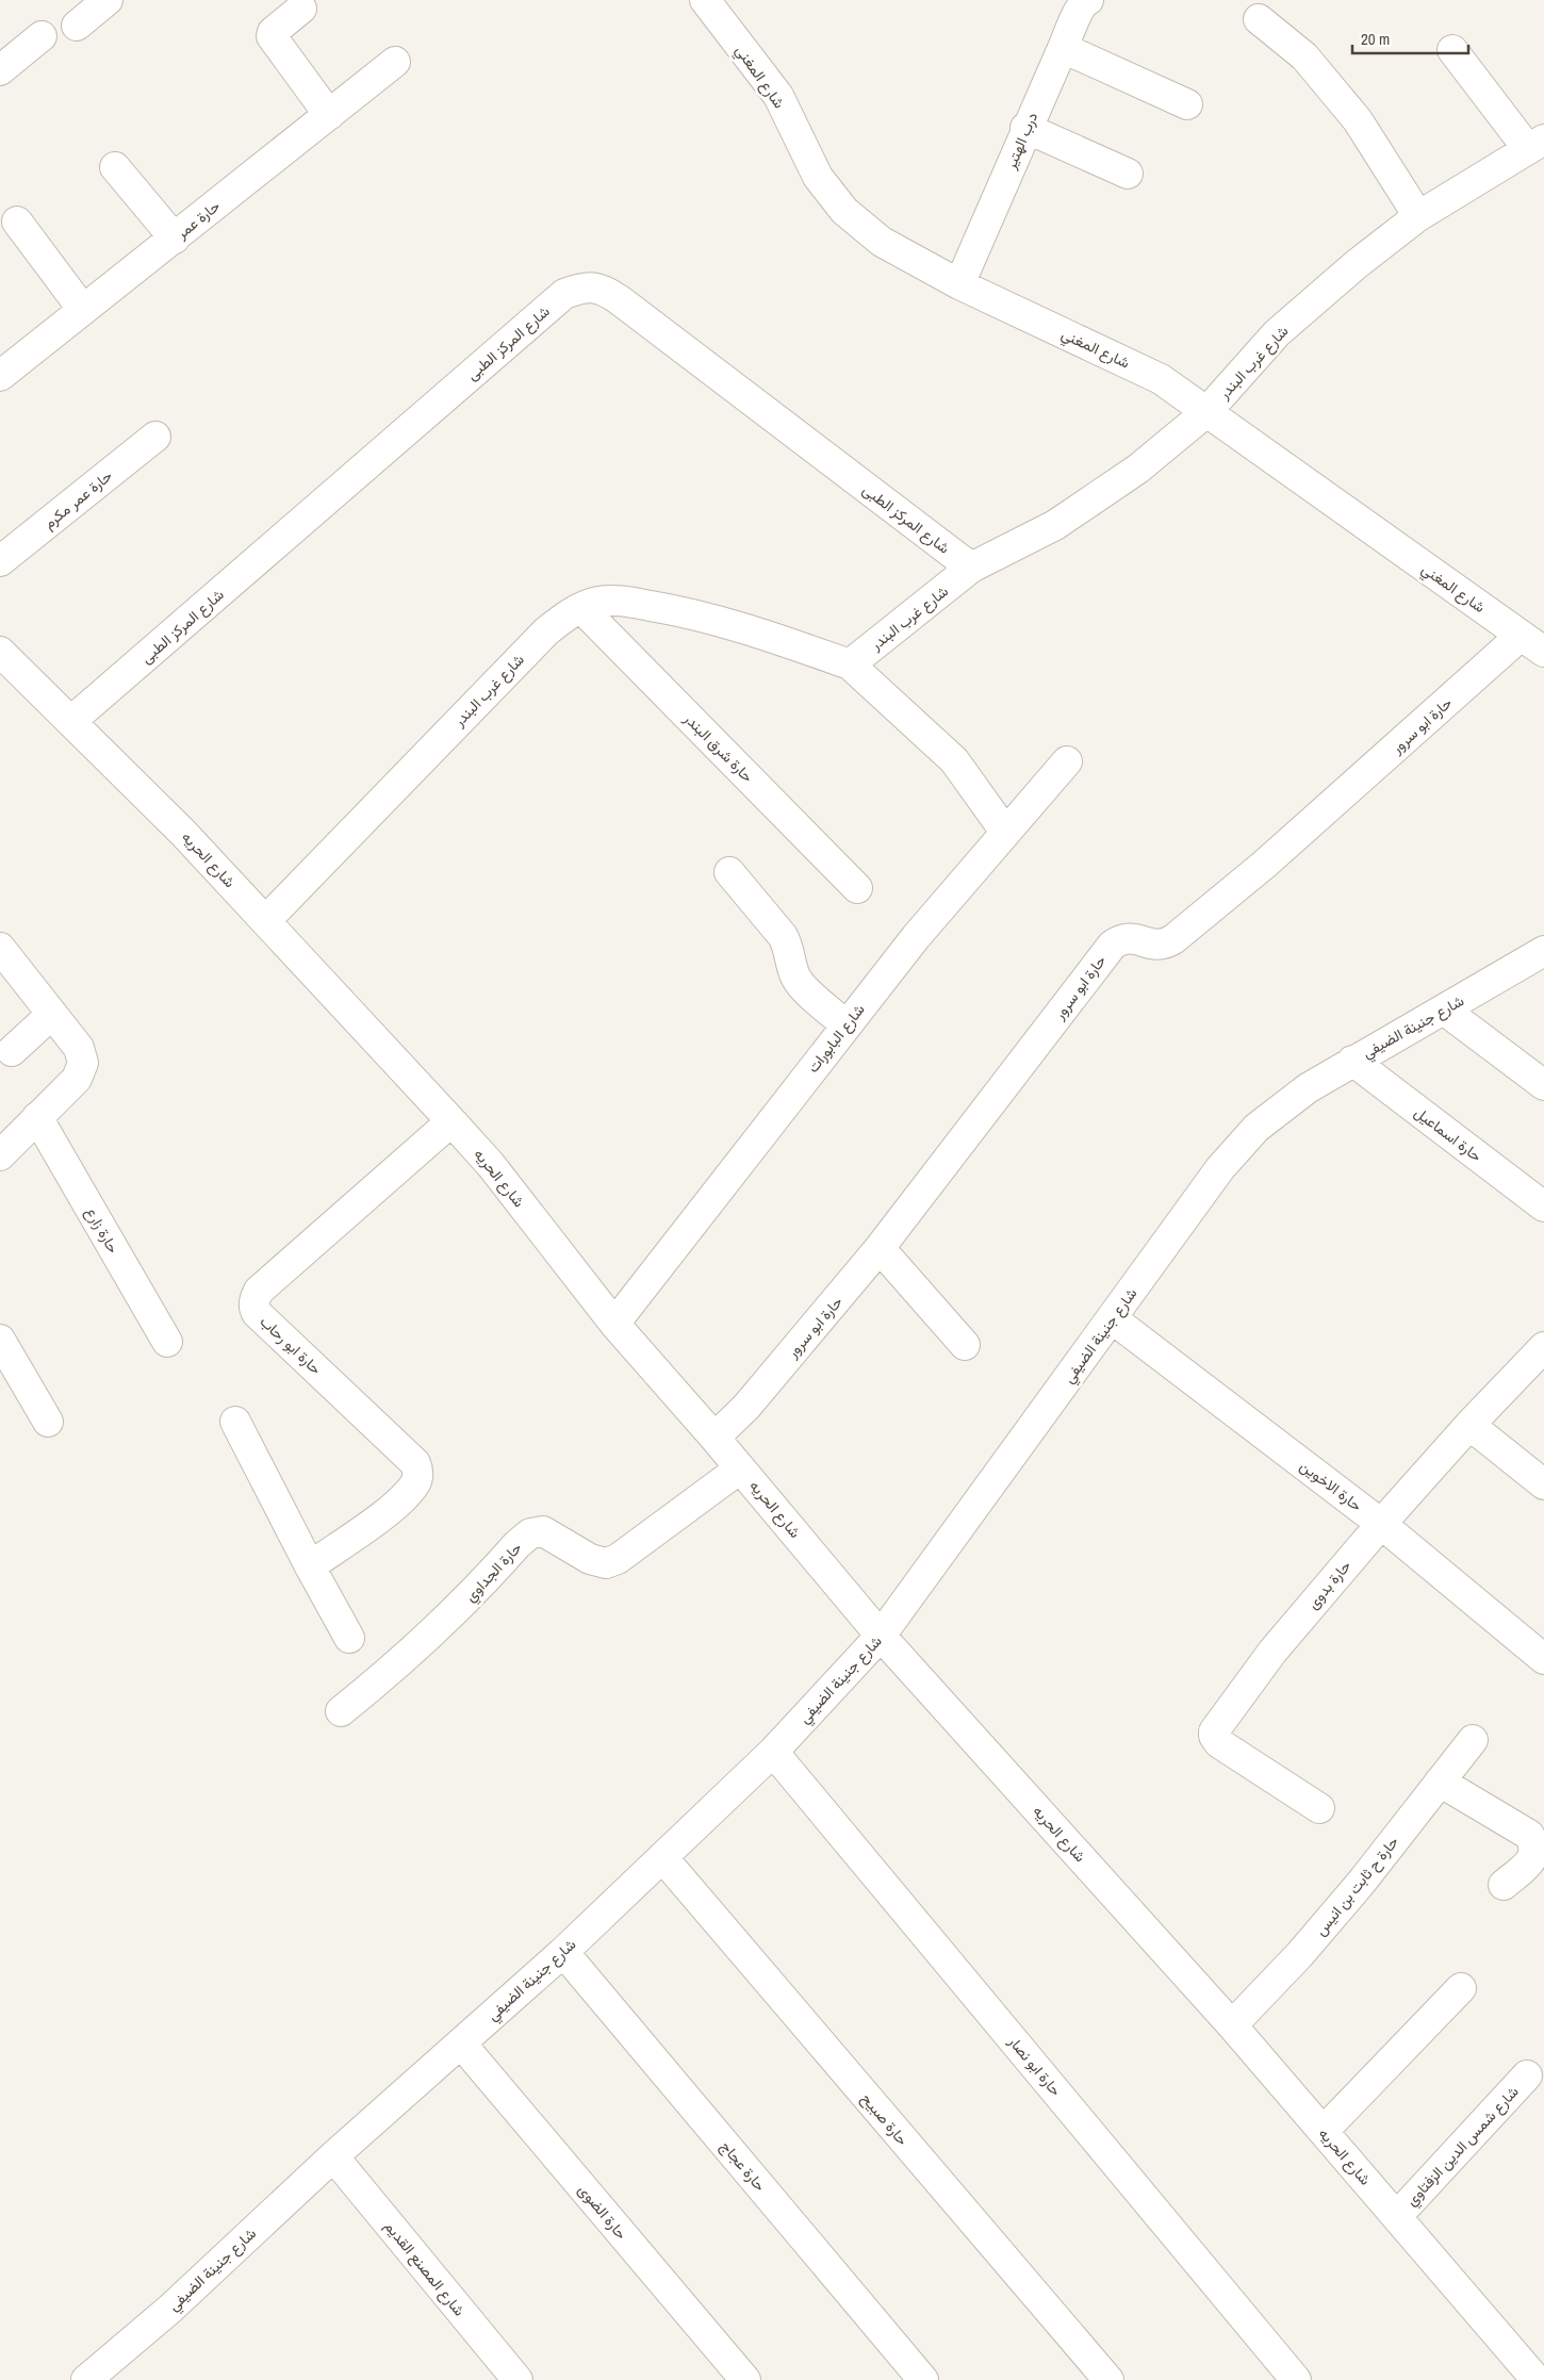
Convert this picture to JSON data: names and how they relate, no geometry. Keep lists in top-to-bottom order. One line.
{"streets":{"street":["شارع المغني","درب الهتير","حارة عمر","شارع المركز الطبى","شارع غرب البندر","حارة عمر مكرم","حارة ابو سرور","حارة شرق البندر","شارع الحريه","شارع جنينة الضيفي","شارع البابورات","حارة اسماعيل","حارة زارع","حارة ابو رحاب","حارة الاخوين","حارة الجداوي","حارة بدوى","حارة ح ثابت بن انيس","حارة ابو نصار","حارة صبيح","شارع شمس الدين الزفتاوي","حارة عجاج","حارة الضوى","شارع المصنع القديم"]},"crossings":[["شارع المغني","درب الهتير"],["شارع المغني","شارع غرب البندر"],["شارع المغني","حارة ابو سرور"],["شارع المركز الطبى","شارع غرب البندر"],["شارع المركز الطبى","شارع الحريه"],["شارع غرب البندر","حارة شرق البندر"],["شارع غرب البندر","شارع الحريه"],["حارة ابو سرور","شارع الحريه"],["شارع الحريه","شارع جنينة الضيفي"],["شارع الحريه","شارع البابورات"],["شارع الحريه","حارة ابو رحاب"],["شارع الحريه","حارة الجداوي"],["شارع الحريه","حارة ح ثابت بن انيس"],["شارع الحريه","شارع شمس الدين الزفتاوي"],["شارع جنينة الضيفي","حارة اسماعيل"],["شارع جنينة الضيفي","حارة الاخوين"],["شارع جنينة الضيفي","حارة ابو نصار"],["شارع جنينة الضيفي","حارة صبيح"],["شارع جنينة الضيفي","حارة عجاج"],["شارع جنينة الضيفي","حارة الضوى"],["شارع جنينة الضيفي","شارع المصنع القديم"],["حارة الاخوين","حارة بدوى"]],"scale_bar":"20 m"}
